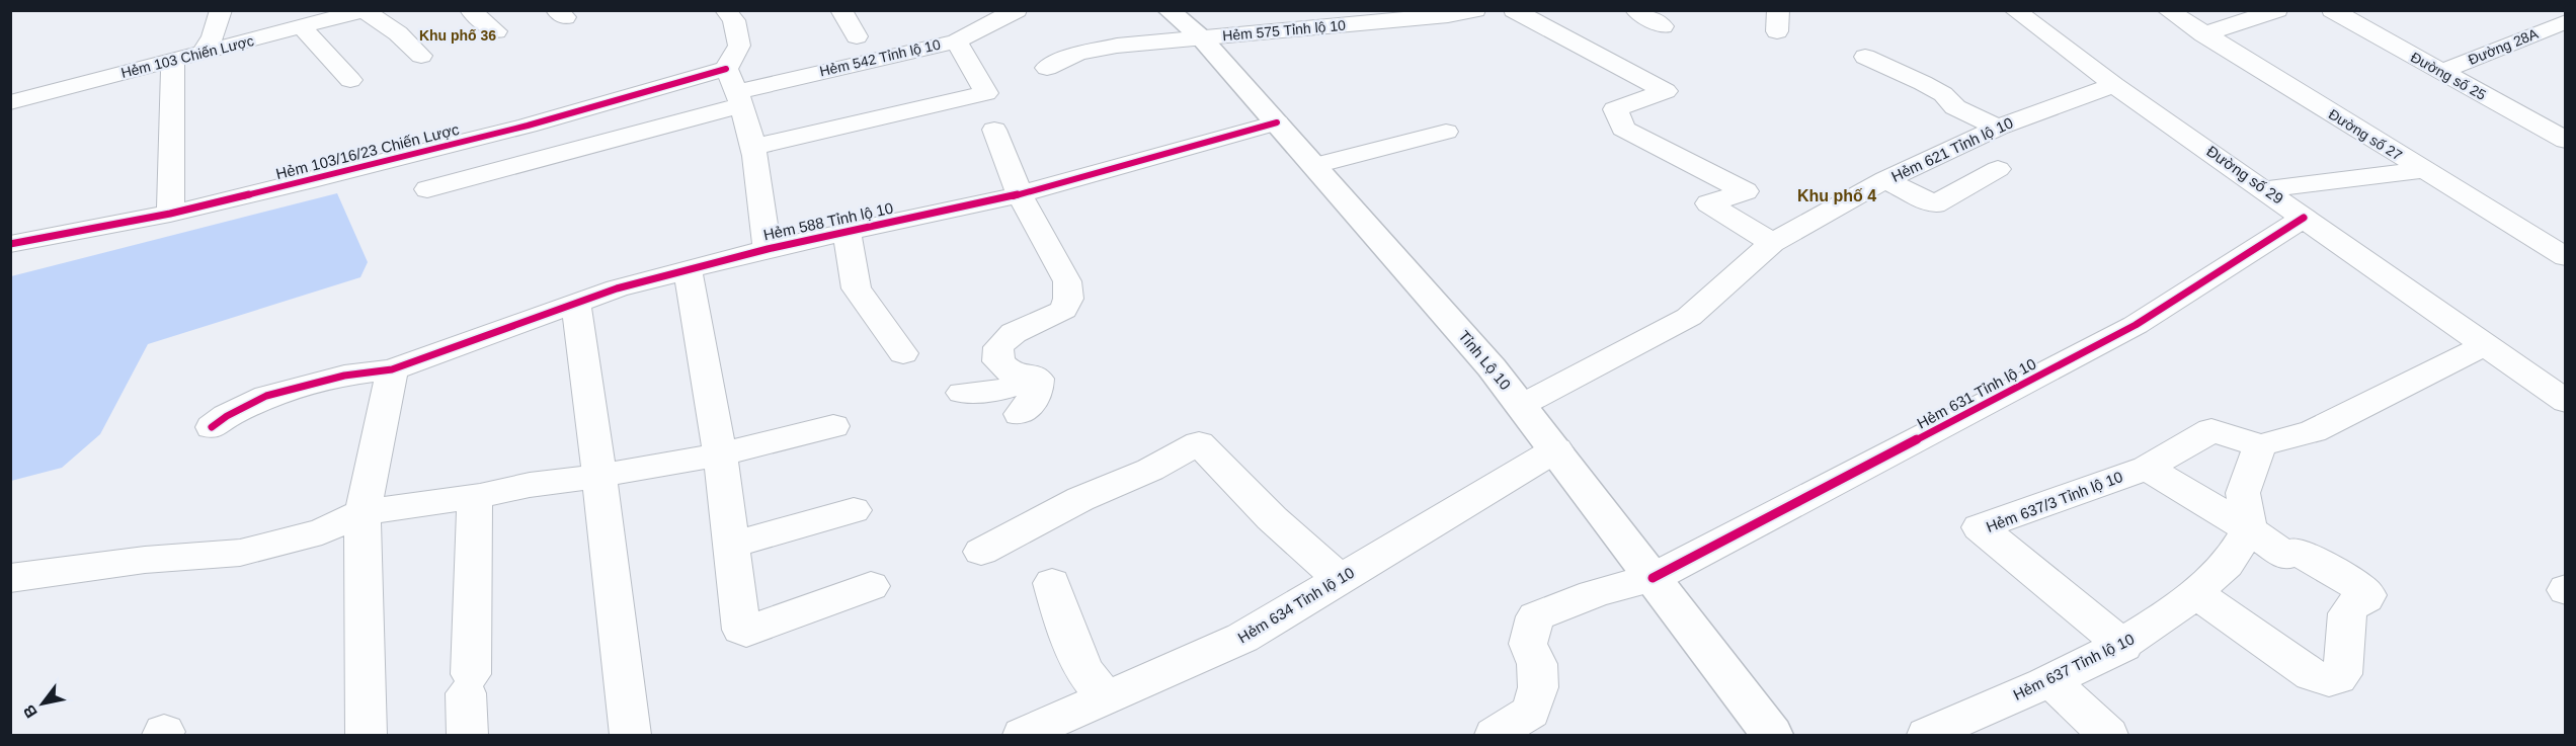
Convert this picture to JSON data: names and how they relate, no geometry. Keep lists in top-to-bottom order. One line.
{"streets":{"main road":["Tỉnh Lộ 10"],"street":["Hẻm 575 Tỉnh lộ 10","Đường 28A","Hẻm 103 Chiến Lược","Hẻm 542 Tỉnh lộ 10","Đường số 25","Đường số 27","Hẻm 621 Tỉnh lộ 10","Hẻm 103/16/23 Chiến Lược","Đường số 29","Hẻm 588 Tỉnh lộ 10","Hẻm 631 Tỉnh lộ 10","Hẻm 637/3 Tỉnh lộ 10","Hẻm 634 Tỉnh lộ 10","Hẻm 637 Tỉnh lộ 10"]},"crossings":[["Hẻm 575 Tỉnh lộ 10","Tỉnh Lộ 10"],["Đường 28A","Đường số 25"],["Hẻm 542 Tỉnh lộ 10","Hẻm 103/16/23 Chiến Lược"],["Hẻm 621 Tỉnh lộ 10","Đường số 29"],["Hẻm 621 Tỉnh lộ 10","Tỉnh Lộ 10"],["Đường số 29","Hẻm 631 Tỉnh lộ 10"],["Hẻm 588 Tỉnh lộ 10","Tỉnh Lộ 10"],["Tỉnh Lộ 10","Hẻm 631 Tỉnh lộ 10"],["Tỉnh Lộ 10","Hẻm 634 Tỉnh lộ 10"],["Hẻm 637/3 Tỉnh lộ 10","Hẻm 637 Tỉnh lộ 10"]],"districts":["Khu phố 36","Khu phố 4"],"north":"bottom left"}
